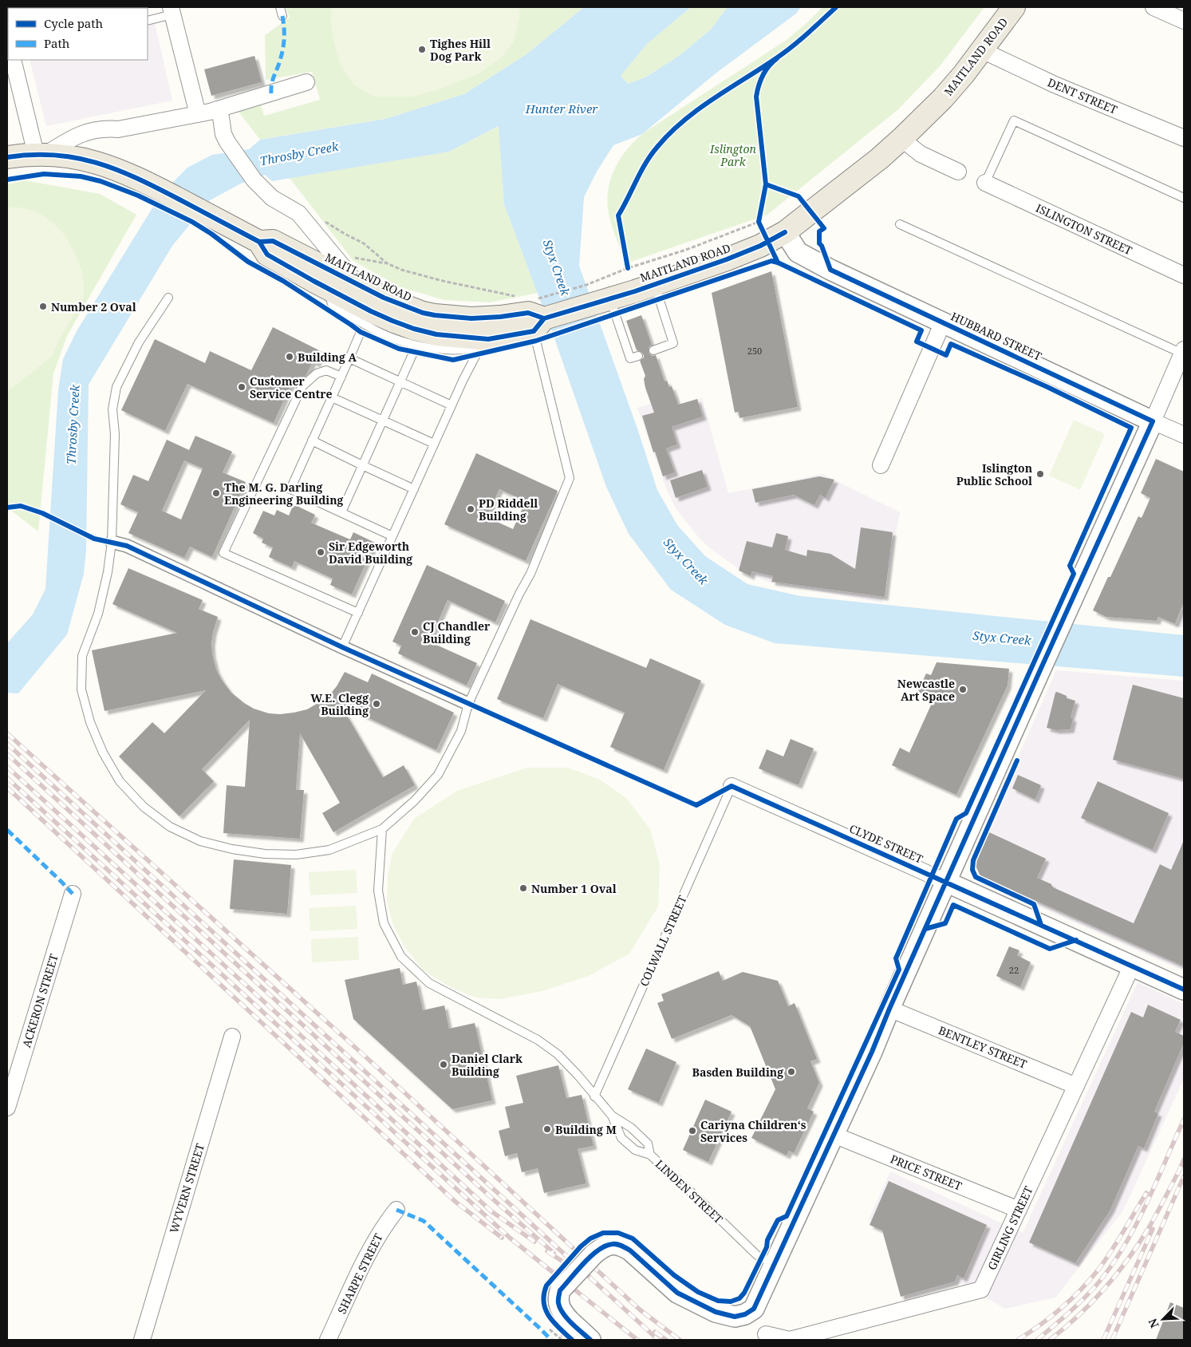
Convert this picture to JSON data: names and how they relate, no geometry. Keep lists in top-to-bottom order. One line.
{"streets":{"main road":["MAITLAND ROAD"],"street":["DENT STREET","ISLINGTON STREET","HUBBARD STREET","CLYDE STREET","ACKERON STREET","BENTLEY STREET","PRICE STREET","WYVERN STREET","GIRLING STREET","SHARPE STREET"],"lane":["COLWALL STREET","LINDEN STREET"]},"crossings":[["MAITLAND ROAD","DENT STREET"],["MAITLAND ROAD","HUBBARD STREET"],["CLYDE STREET","COLWALL STREET"],["CLYDE STREET","GIRLING STREET"],["COLWALL STREET","LINDEN STREET"],["BENTLEY STREET","GIRLING STREET"],["PRICE STREET","GIRLING STREET"]],"water":["Hunter River","Throsby Creek","Styx Creek"],"parks":["Islington Park"],"places":["Tighes Hill Dog Park","Number 2 Oval","Building A","Customer Service Centre","Islington Public School","The M. G. Darling Engineering Building","PD Riddell Building","Sir Edgeworth David Building","CJ Chandler Building","Newcastle Art Space","W.E. Clegg Building","Number 1 Oval","Daniel Clark Building","Basden Building","Building M","Cariyna Children‘s Services"],"house_numbers":["250","22"],"legend":["Cycle path","Path"],"north":"bottom left"}
